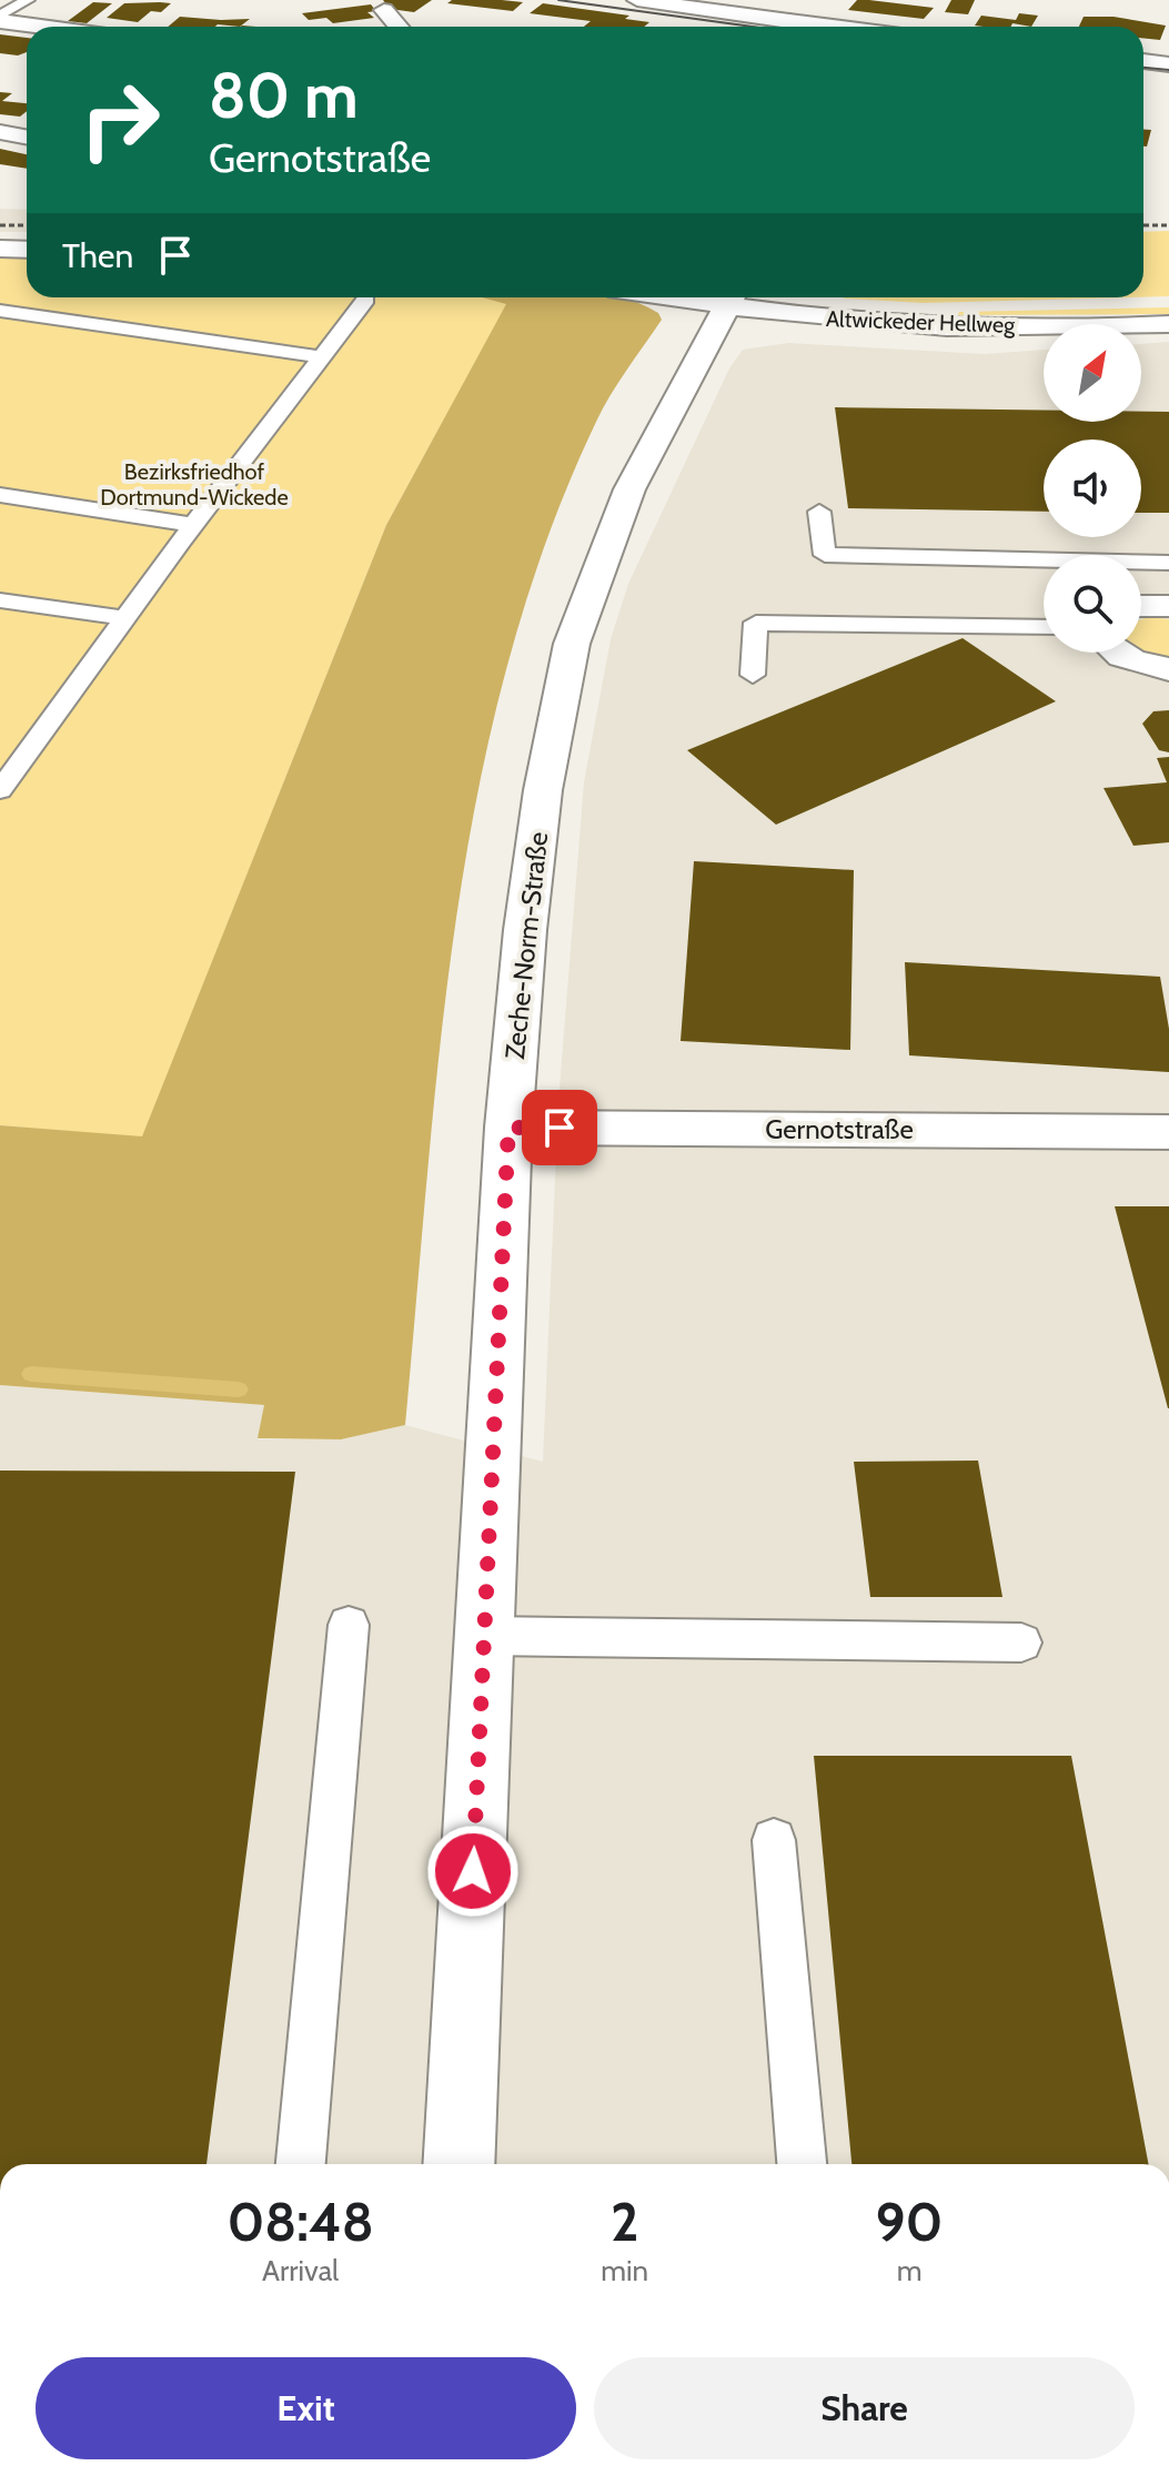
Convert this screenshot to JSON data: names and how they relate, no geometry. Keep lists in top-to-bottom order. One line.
{"streets":{"main road":["Altwickeder Hellweg","Zeche-Norm-Straße","Gernotstraße"]},"crossings":[["Altwickeder Hellweg","Zeche-Norm-Straße"],["Zeche-Norm-Straße","Gernotstraße"]],"parks":["Bezirksfriedhof Dortmund-Wickede"],"north":"top right","page":{"turn":["80 m","Gernotstraße"],"then":"Then","eta":["08:48","Arrival","2","min","90","m"],"buttons":["Exit","Share"]}}
